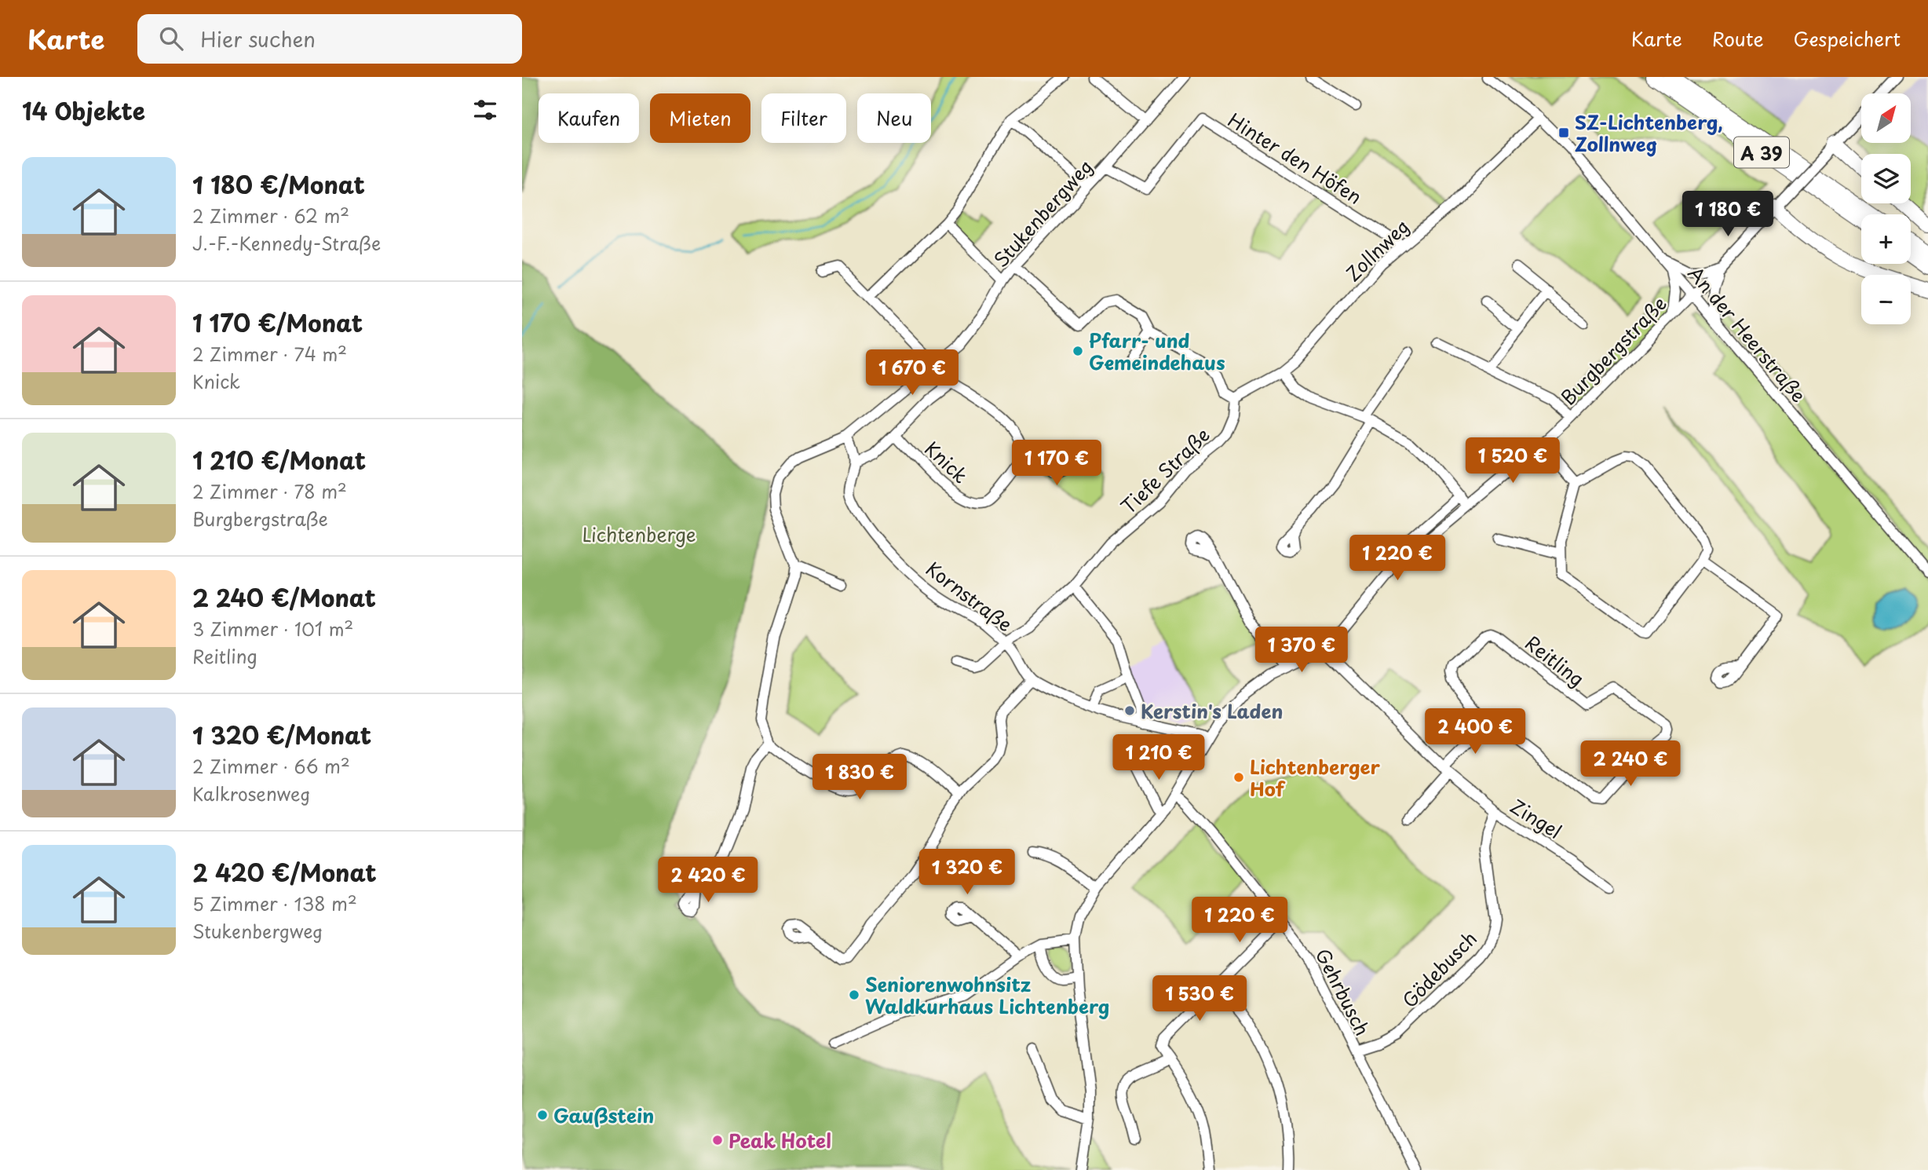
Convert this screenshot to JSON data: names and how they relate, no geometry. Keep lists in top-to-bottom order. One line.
{"streets":{"highway":["A 39"],"street":["Hinter den Höfen","Stukenbergweg","Zollnweg","An der Heerstraße","Burgbergstraße","Knick","Tiefe Straße","Kornstraße","Reitling","Zingel","Gödebusch","Gehrbusch"]},"crossings":[["Hinter den Höfen","Stukenbergweg"],["Hinter den Höfen","Zollnweg"],["Zollnweg","An der Heerstraße"],["Zollnweg","Tiefe Straße"],["An der Heerstraße","Burgbergstraße"],["Burgbergstraße","Kornstraße"],["Burgbergstraße","Zingel"],["Burgbergstraße","Gehrbusch"],["Tiefe Straße","Kornstraße"],["Zingel","Gödebusch"],["Gödebusch","Gehrbusch"]],"parks":["Lichtenberge"],"places":{"transit":["SZ-Lichtenberg, Zollnweg"],"other":["Pfarr- und Gemeindehaus","Kerstin's Laden","Lichtenberger Hof","Seniorenwohnsitz Waldkurhaus Lichtenberg","Gaußstein","Peak Hotel"]},"north":"top right","page":{"header":"Karte","search":"Hier suchen","nav":["Karte","Route","Gespeichert"],"heading":"14 Objekte","map_buttons":["+","−"],"chip":["Kaufen","Mieten","Filter","Neu"],"list":[{"name":"1 180 €/Monat","note":"2 Zimmer · 62 m² · J.-F.-Kennedy-Straße"},{"name":"1 170 €/Monat","note":"2 Zimmer · 74 m² · Knick"},{"name":"1 210 €/Monat","note":"2 Zimmer · 78 m² · Burgbergstraße"},{"name":"2 240 €/Monat","note":"3 Zimmer · 101 m² · Reitling"},{"name":"1 320 €/Monat","note":"2 Zimmer · 66 m² · Kalkrosenweg"},{"name":"2 420 €/Monat","note":"5 Zimmer · 138 m² · Stukenbergweg"}],"price":["1 180 €","1 670 €","1 520 €","1 170 €","1 220 €","1 370 €","2 400 €","1 210 €","2 240 €","1 830 €","1 320 €","2 420 €","1 220 €","1 530 €"]}}
